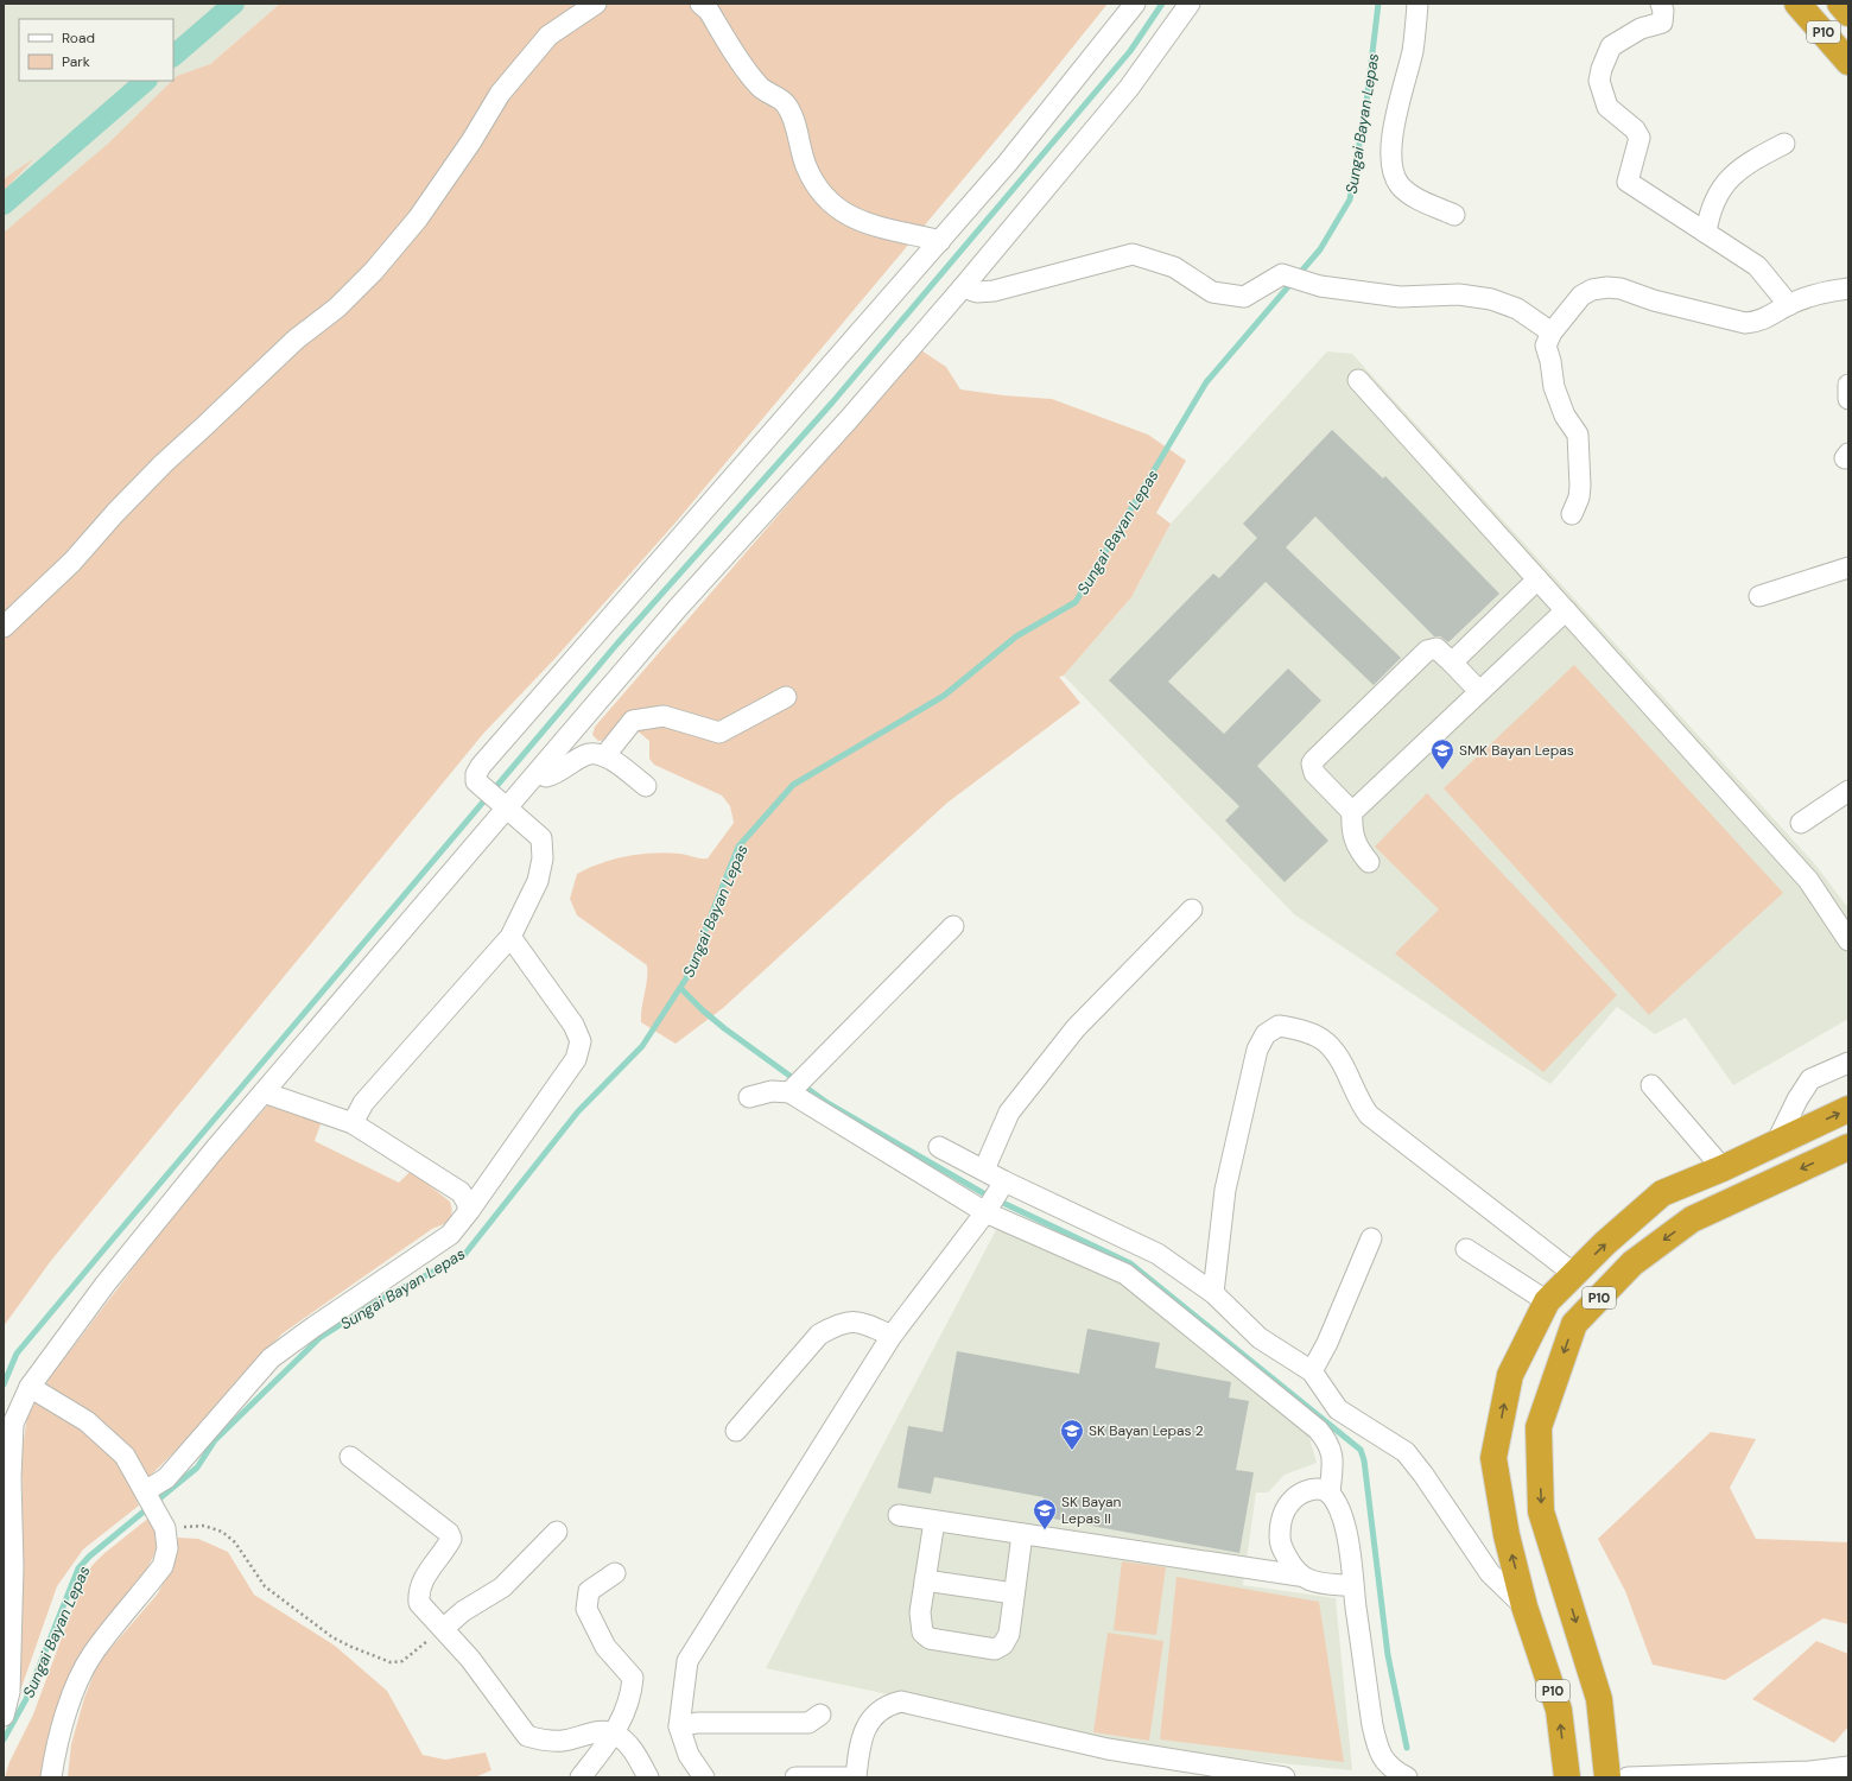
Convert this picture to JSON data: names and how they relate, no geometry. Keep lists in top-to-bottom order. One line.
{"streets":{"highway":["P10"]},"water":["Sungai Bayan Lepas"],"places":{"school or university":["SMK Bayan Lepas","SK Bayan Lepas 2","SK Bayan Lepas II"]},"legend":["Road","Park"]}
